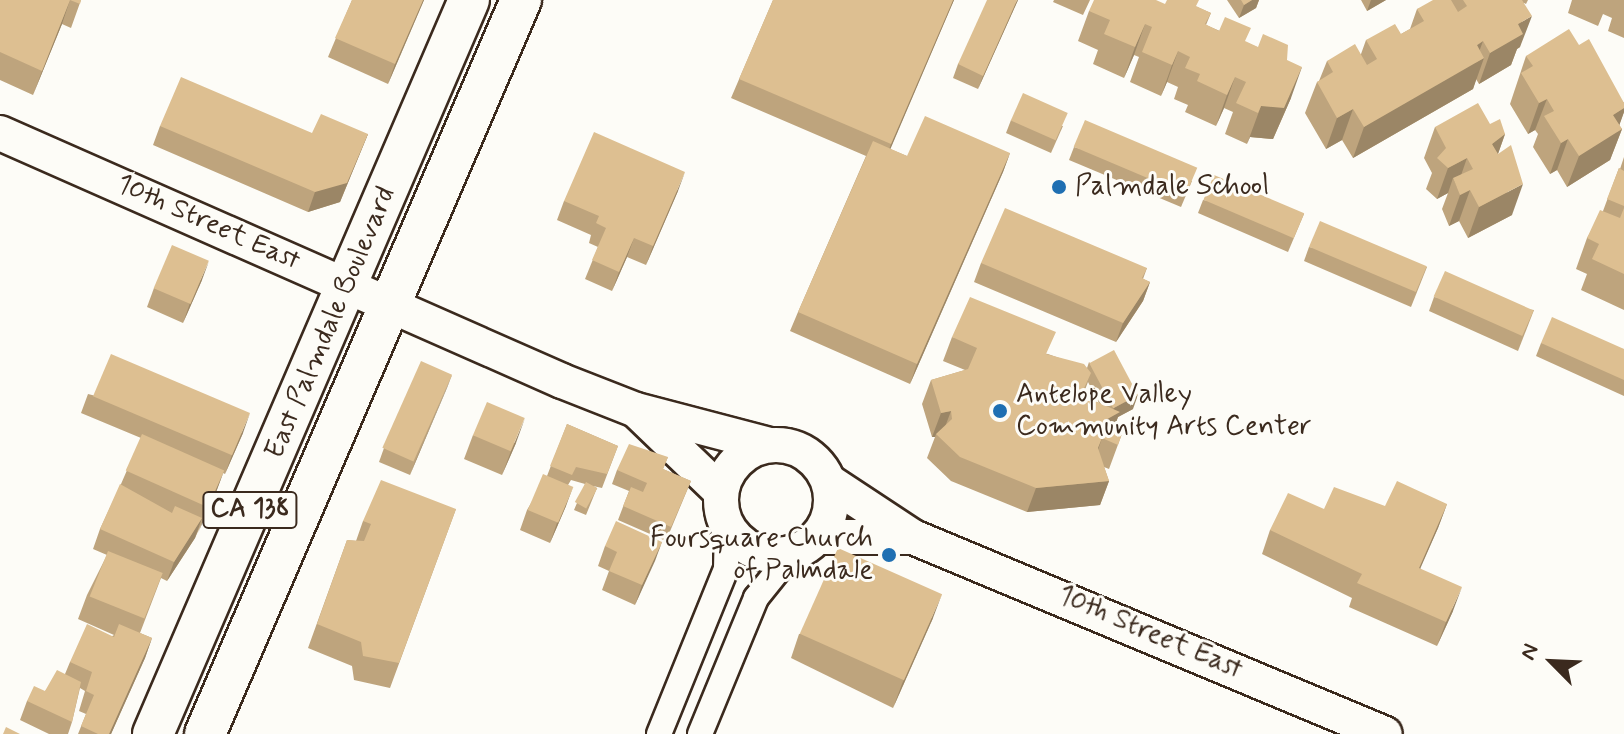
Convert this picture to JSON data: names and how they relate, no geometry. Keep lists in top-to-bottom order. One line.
{"streets":{"highway":["East Palmdale Boulevard","CA 138"],"main road":["10th Street East"]},"crossings":[["10th Street East","East Palmdale Boulevard"]],"places":["Palmdale School","Antelope Valley Community Arts Center","Foursquare Church of Palmdale"],"north":"top left"}
